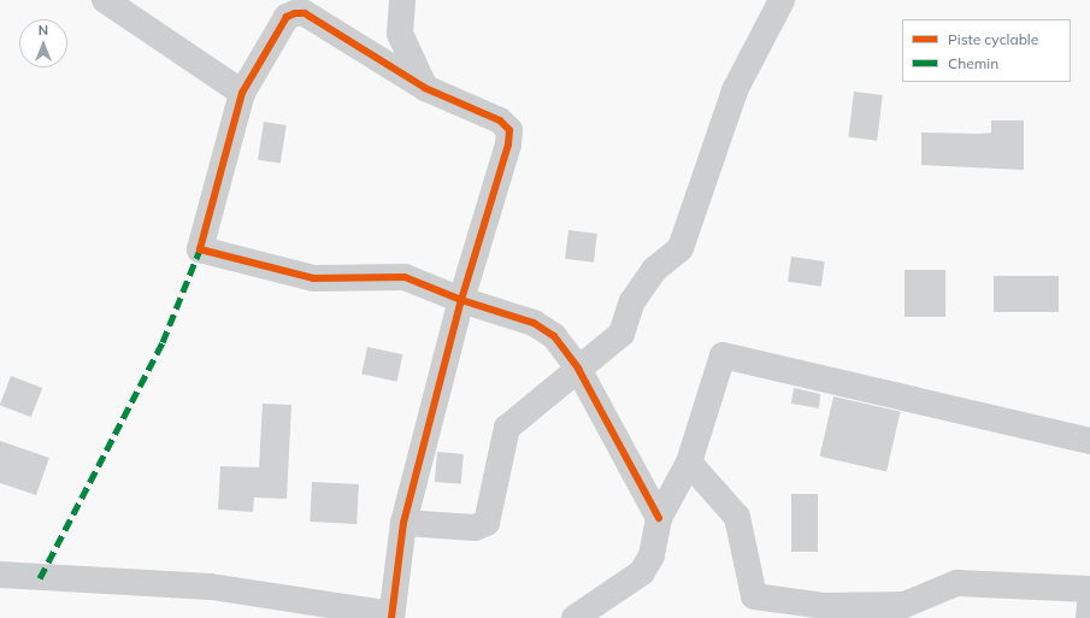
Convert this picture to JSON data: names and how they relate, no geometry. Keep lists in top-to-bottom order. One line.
{"legend":["Piste cyclable","Chemin"],"north":"top"}
